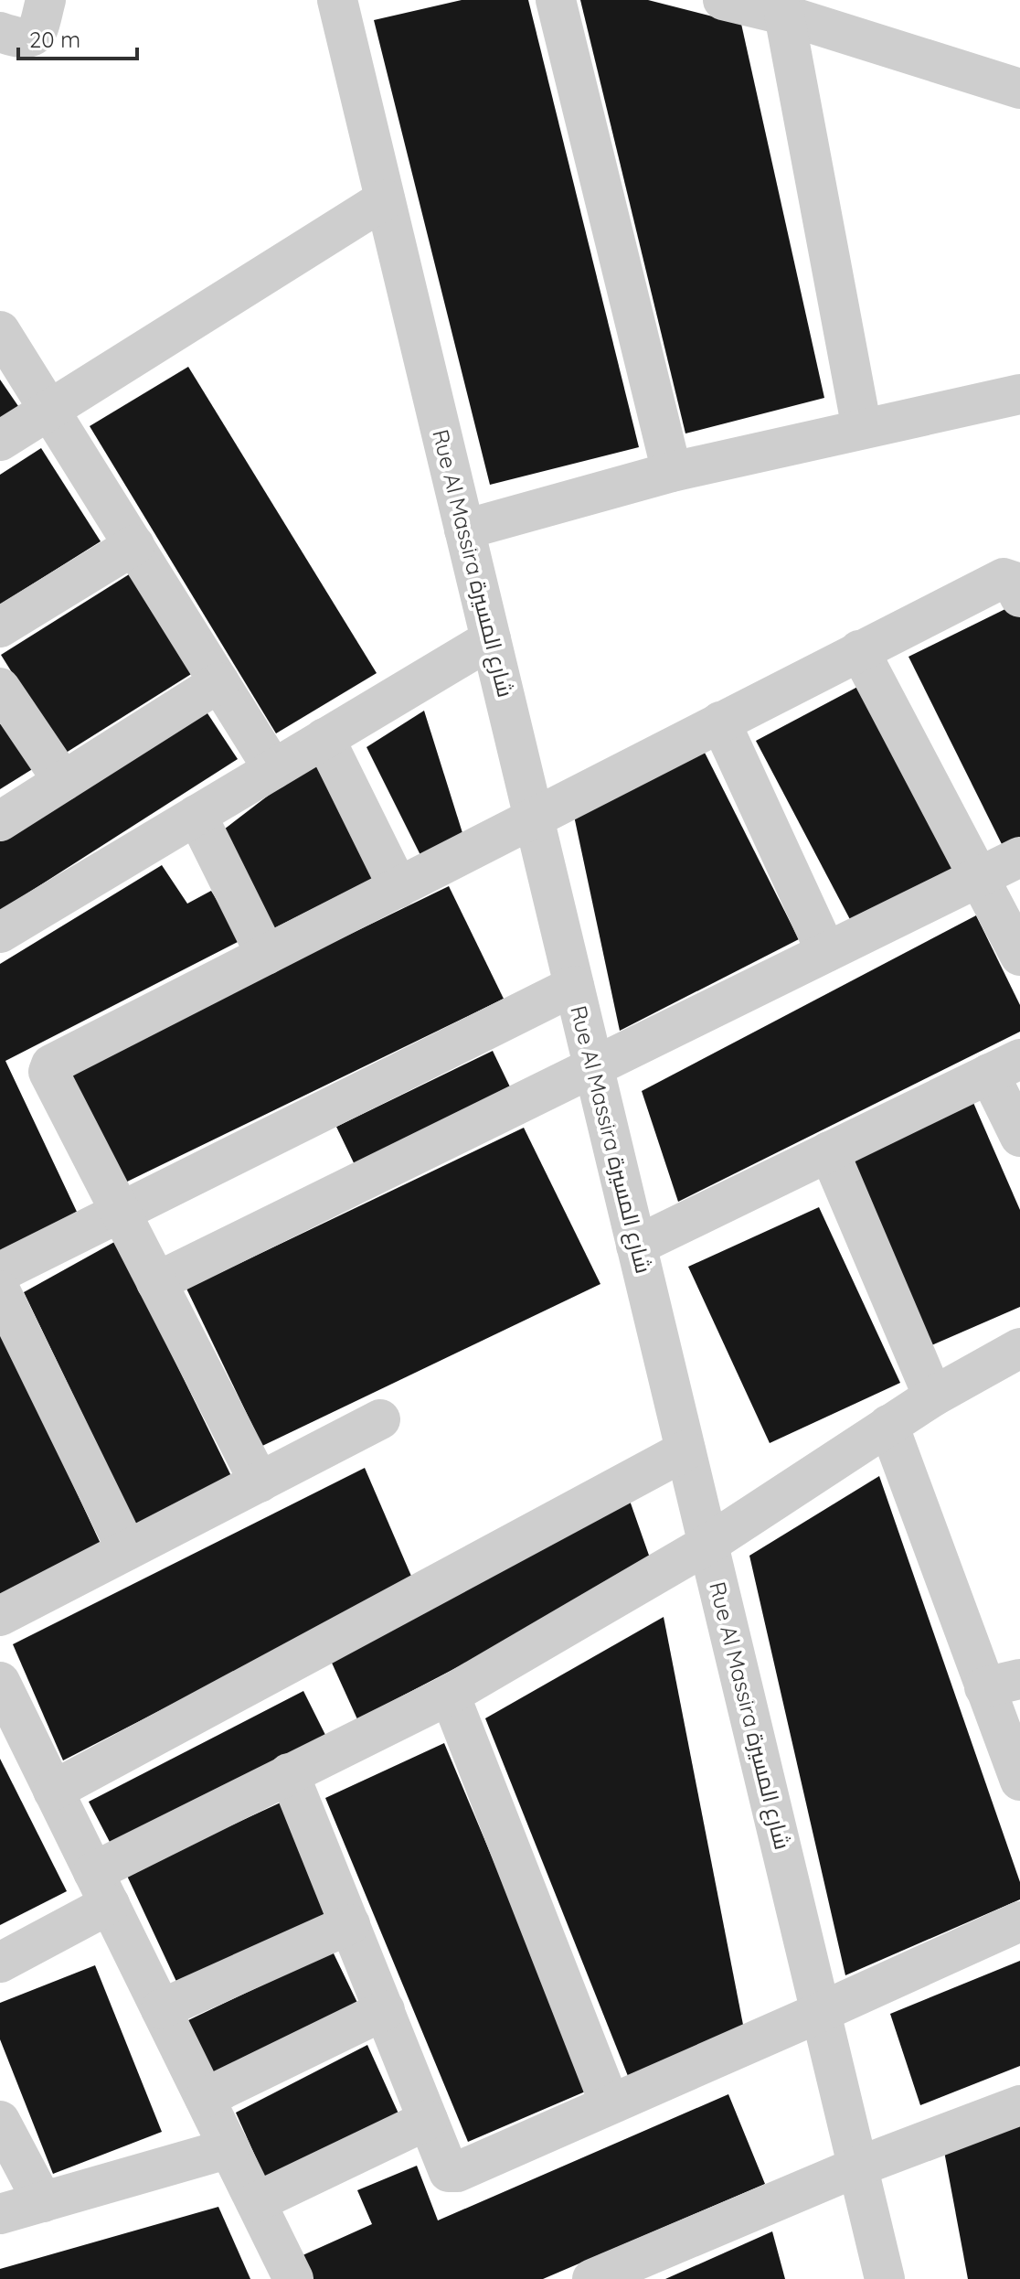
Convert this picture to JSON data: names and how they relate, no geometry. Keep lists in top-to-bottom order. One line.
{"streets":{"street":["Rue Al Massira شارع المسيرة"]},"scale_bar":"20 m"}
